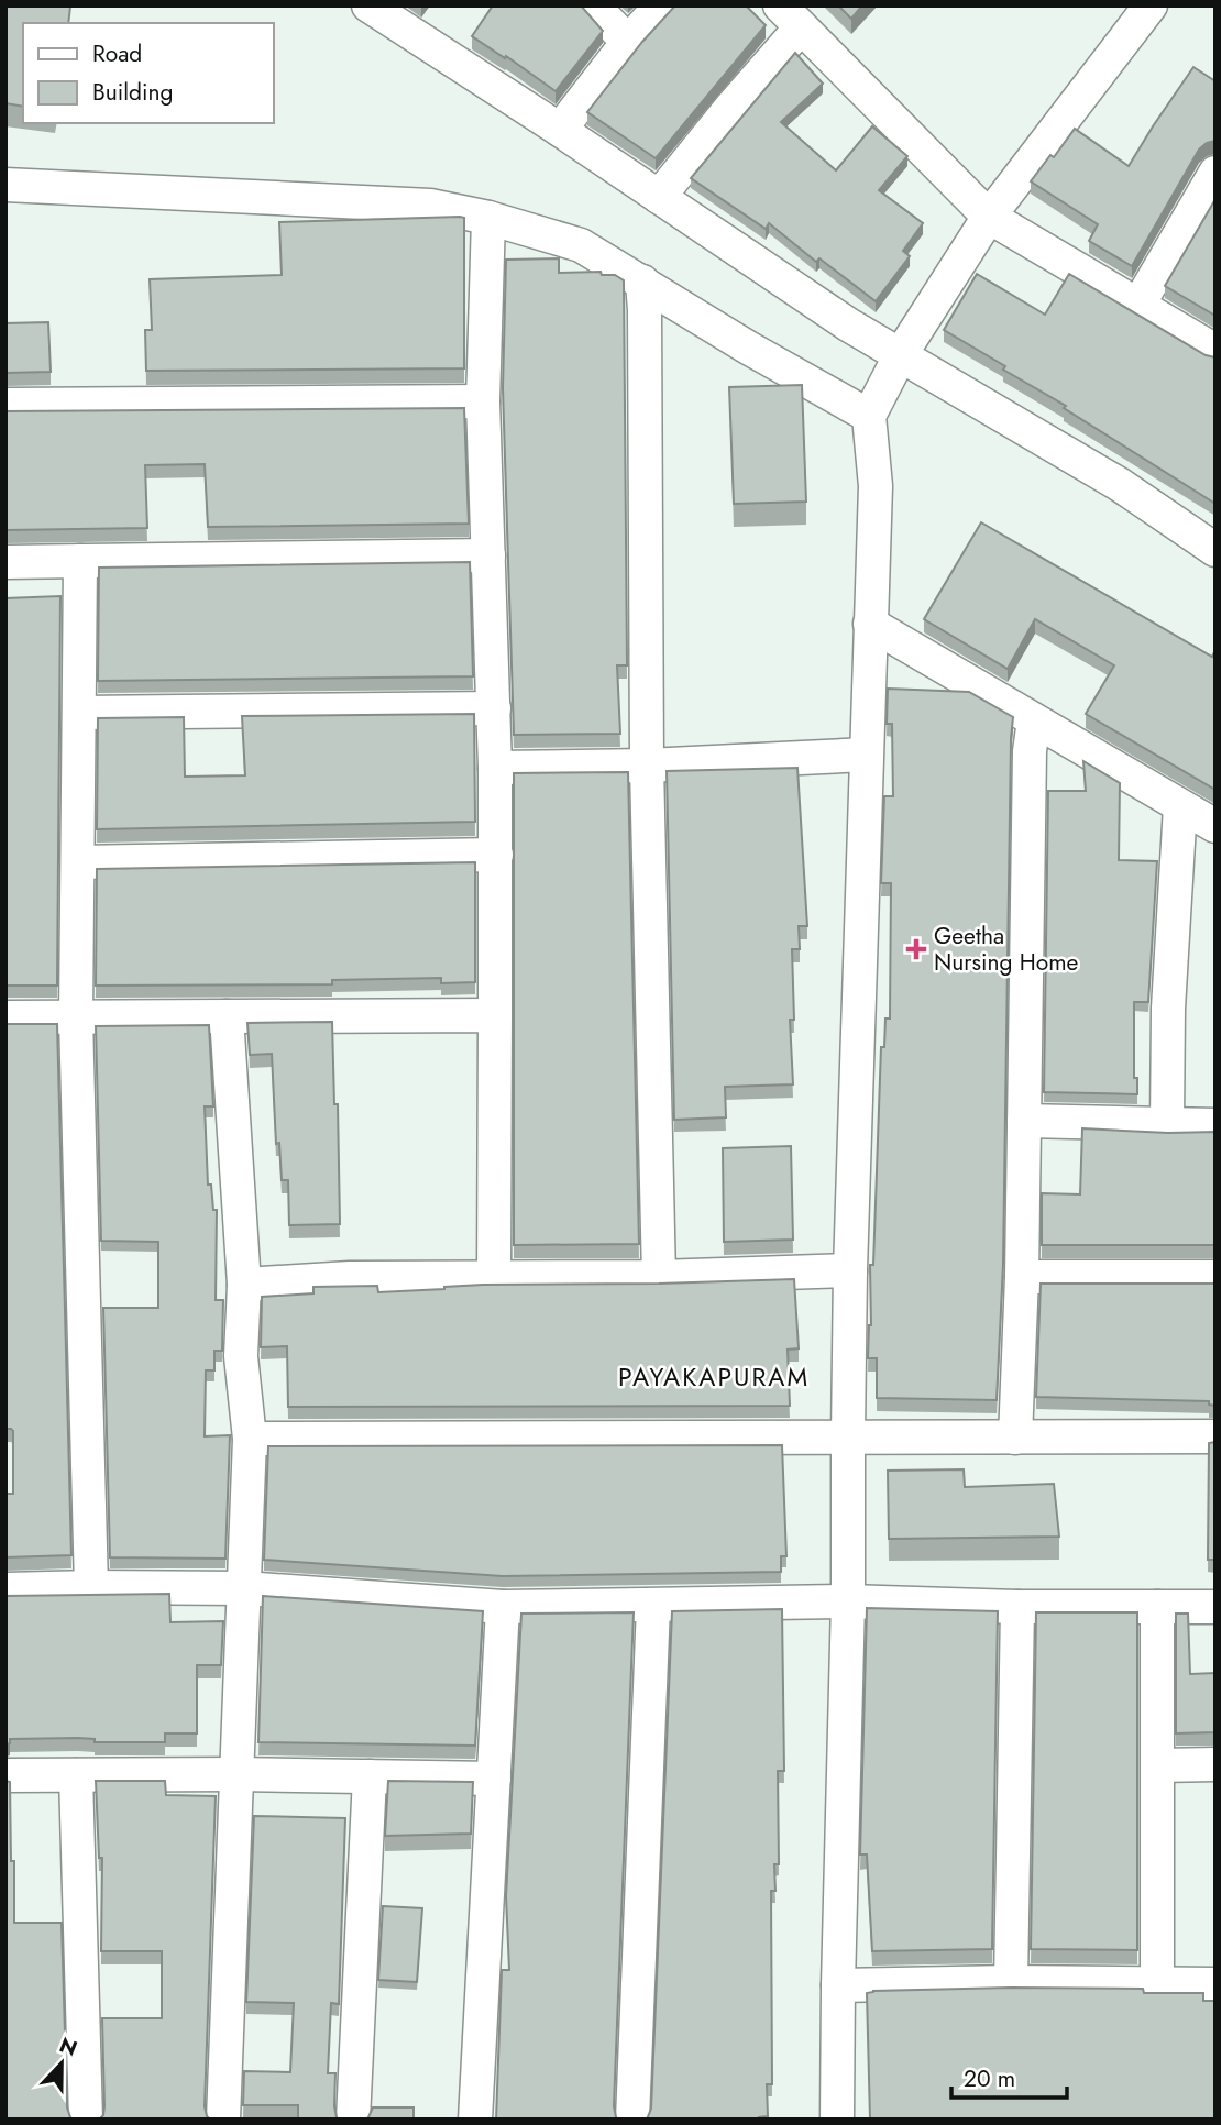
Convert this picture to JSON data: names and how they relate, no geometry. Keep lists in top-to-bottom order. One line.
{"districts":["PAYAKAPURAM"],"places":{"health":["Geetha Nursing Home"]},"legend":["Road","Building"],"scale_bar":"20 m","north":"top"}
